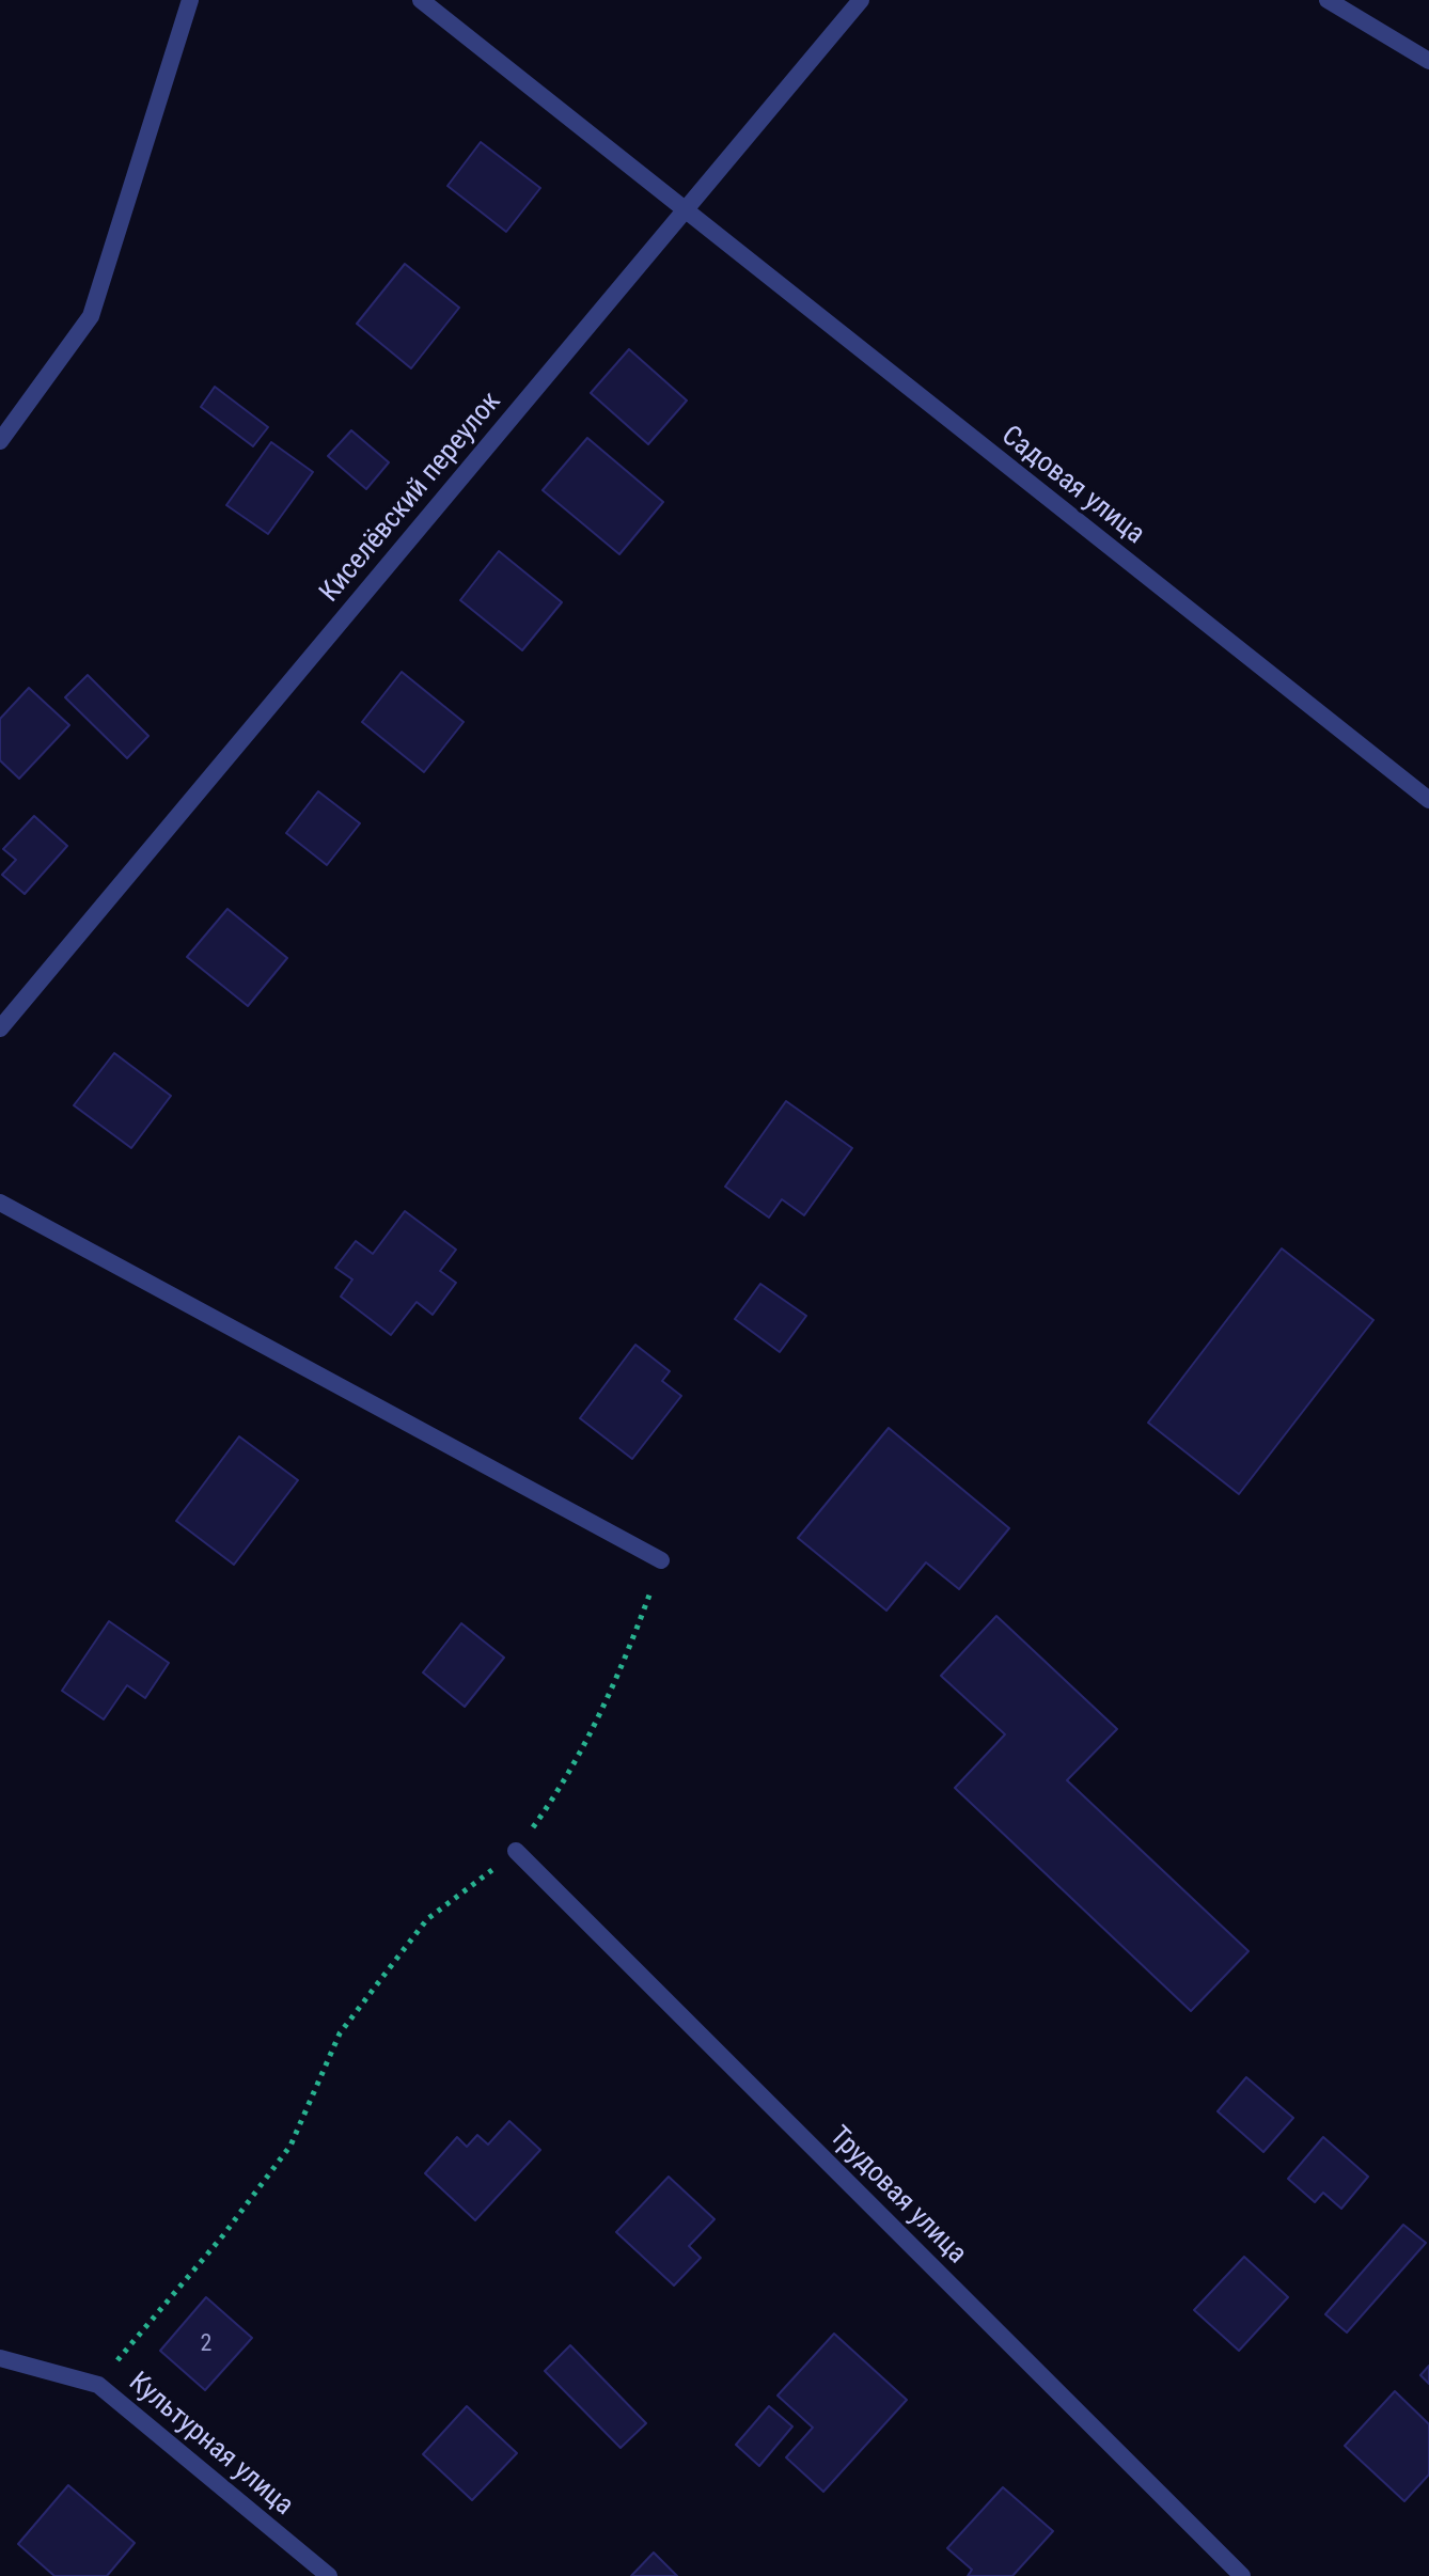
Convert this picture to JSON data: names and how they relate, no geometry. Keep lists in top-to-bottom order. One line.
{"streets":{"street":["Садовая улица","Киселёвский переулок","Трудовая улица","Культурная улица"]},"crossings":[["Садовая улица","Киселёвский переулок"]],"house_numbers":["2"]}
